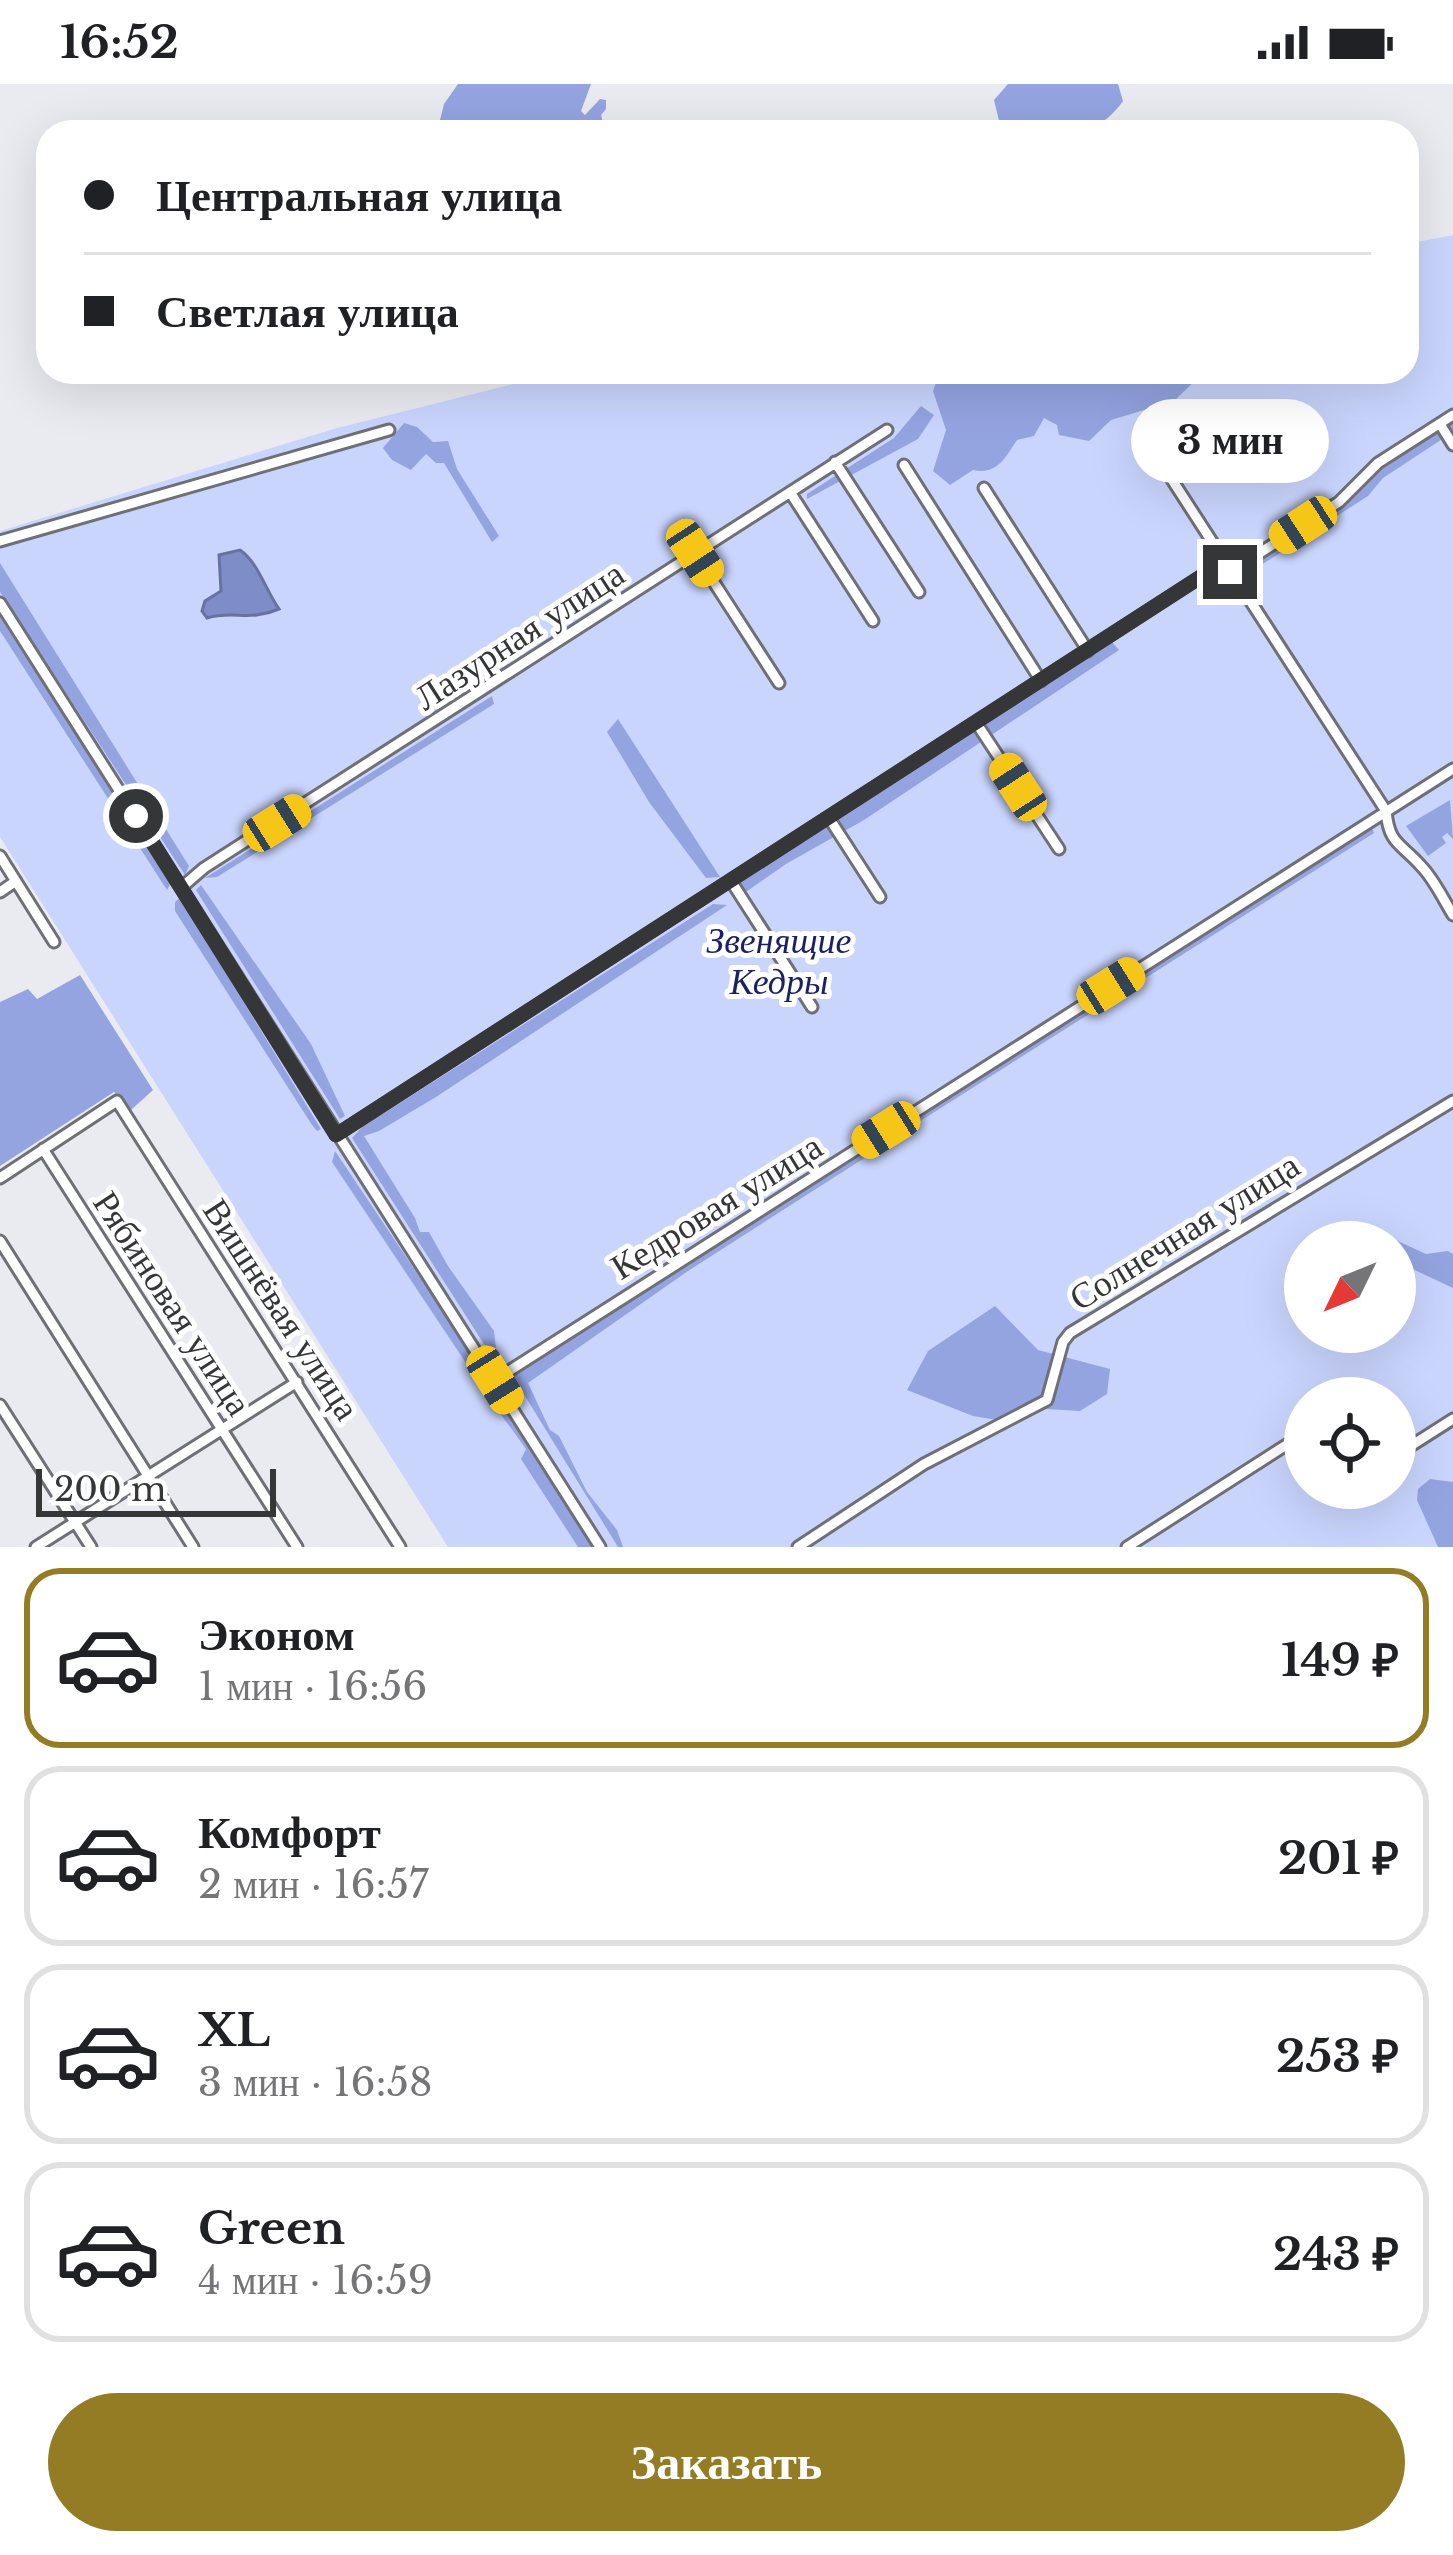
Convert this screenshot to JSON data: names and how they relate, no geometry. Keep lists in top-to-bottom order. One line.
{"streets":{"street":["Лазурная улица","Кедровая улица","Солнечная улица","Рябиновая улица","Вишнёвая улица"]},"crossings":[["Рябиновая улица","Вишнёвая улица"]],"parks":["Звенящие Кедры"],"scale_bar":"200 m","north":"bottom left","page":{"status":"16:52","banner":["Центральная улица","Светлая улица"],"bubble":"3 мин","scale":"200 m","list":[{"name":"Эконом","note":"1 мин · 16:56","value":"149 ₽"},{"name":"Комфорт","note":"2 мин · 16:57","value":"201 ₽"},{"name":"XL","note":"3 мин · 16:58","value":"253 ₽"},{"name":"Green","note":"4 мин · 16:59","value":"243 ₽"}],"buttons":"Заказать"}}
